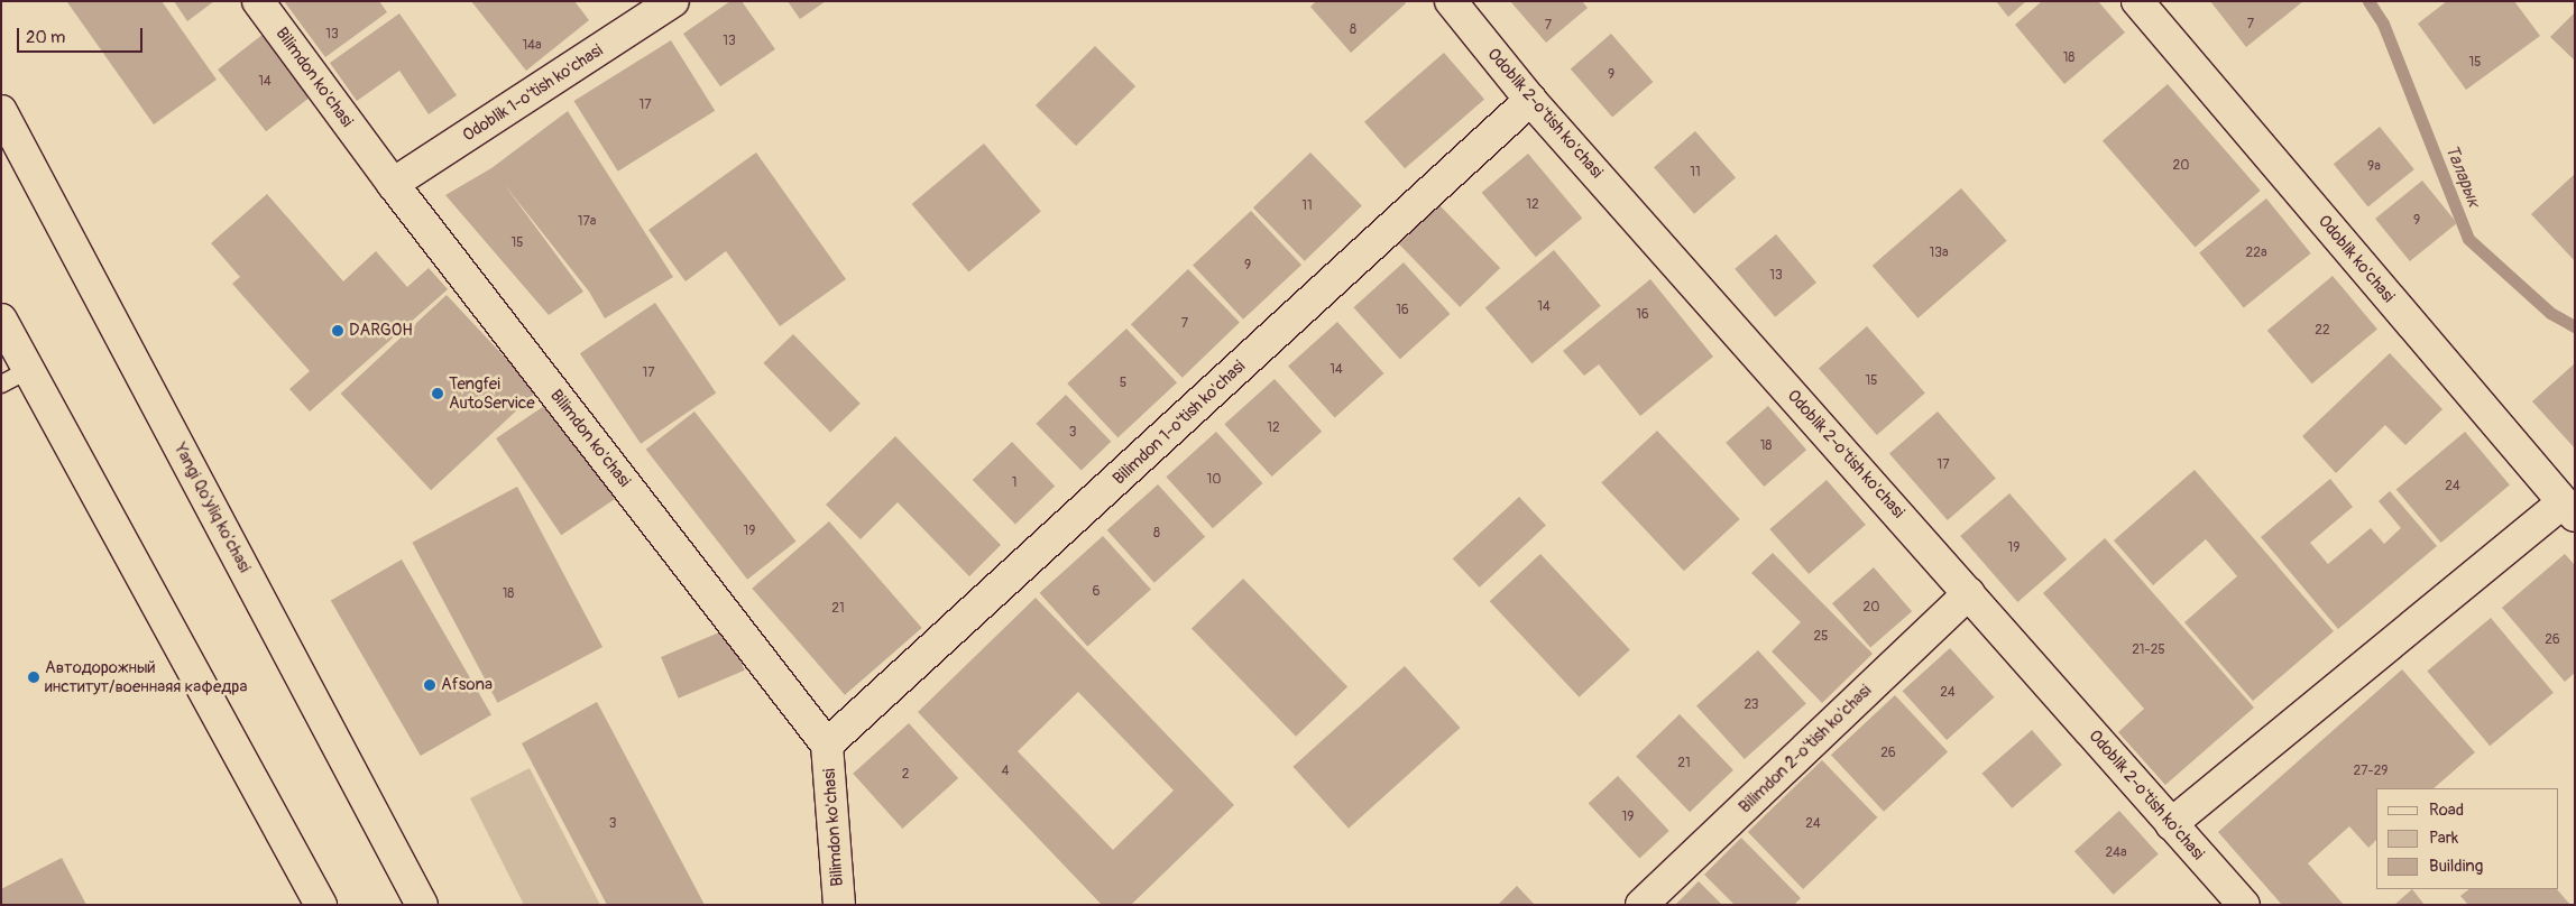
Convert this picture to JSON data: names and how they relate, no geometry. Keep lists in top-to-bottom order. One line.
{"streets":{"street":["Bilimdon ko'chasi","Odoblik 1-o'tish ko'chasi","Odoblik 2-o'tish ko'chasi","Odoblik ko'chasi","Bilimdon 1-o'tish ko'chasi","Yangi Qo'yliq ko'chasi","Bilimdon 2-o'tish ko'chasi"]},"crossings":[["Bilimdon ko'chasi","Odoblik 1-o'tish ko'chasi"],["Bilimdon ko'chasi","Bilimdon 1-o'tish ko'chasi"],["Odoblik 2-o'tish ko'chasi","Bilimdon 1-o'tish ko'chasi"],["Odoblik 2-o'tish ko'chasi","Bilimdon 2-o'tish ko'chasi"]],"water":["Таларык"],"places":["DARGOH","Tengfei AutoService","Автодорожный институт/военнаяя кафедра","Afsona"],"house_numbers":["7","7","8","13","13","14a","18","15","9","14","17","20","9a","11","12","11","9","17a","15","13a","22а","9","13","14","16","16","7","22","14","17","15","5","12","3","18","17","10","1","24","19","8","19","6","18","20","21","25","26","21-25","24","23","26","21","4","27-29","2","19","3","24","24a"],"legend":["Road","Park","Building"],"scale_bar":"20 m"}
